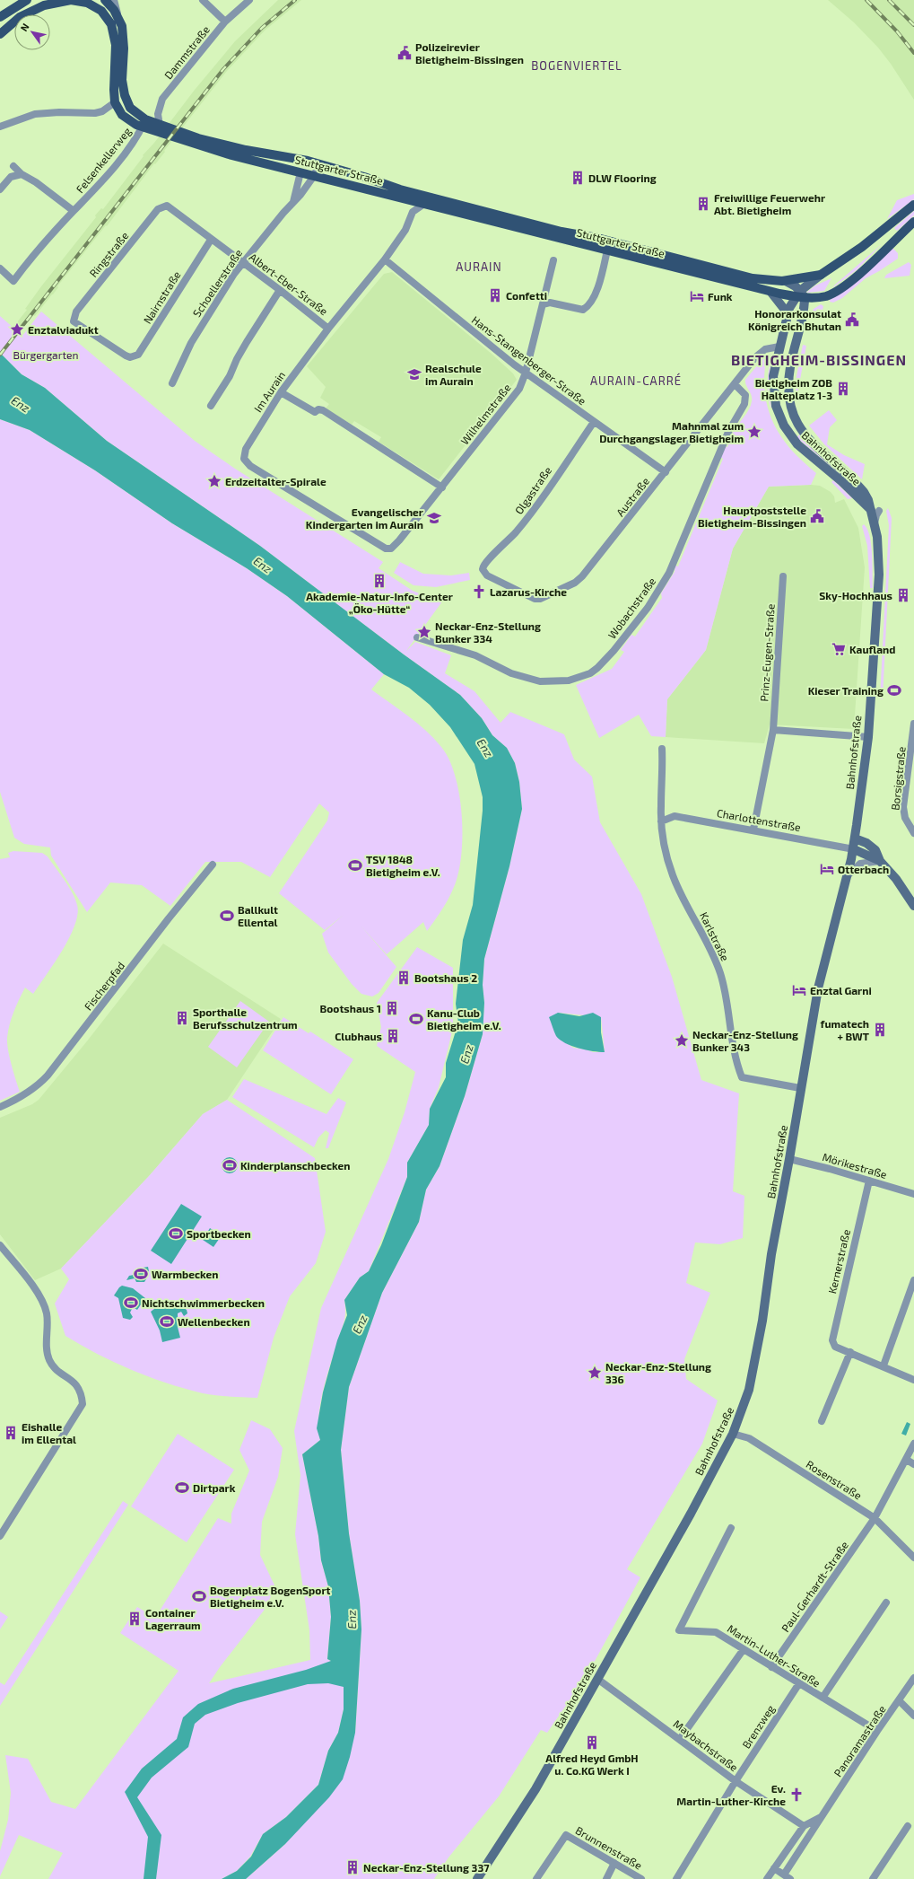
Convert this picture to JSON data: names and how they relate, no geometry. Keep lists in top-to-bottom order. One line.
{"streets":{"main road":["Stuttgarter Straße"],"street":["Dammstraße","Felsenkellerweg","Ringstraße","Schoellerstraße","Albert-Eber-Straße","Nairnstraße","Hans-Stangenberger-Straße","Im Aurain","Wilhelmstraße","Bahnhofstraße","Olgastraße","Austraße","Wobachstraße","Prinz-Eugen-Straße","Borsigstraße","Charlottenstraße","Karlstraße","Fischerpfad","Mörikestraße","Kernerstraße","Rosenstraße","Paul-Gerhardt-Straße","Martin-Luther-Straße","Brenzweg","Panoramastraße","Maybachstraße","Brunnenstraße"]},"crossings":[["Dammstraße","Stuttgarter Straße"],["Felsenkellerweg","Stuttgarter Straße"],["Stuttgarter Straße","Schoellerstraße"],["Stuttgarter Straße","Im Aurain"],["Stuttgarter Straße","Bahnhofstraße"],["Ringstraße","Albert-Eber-Straße"],["Ringstraße","Nairnstraße"],["Schoellerstraße","Albert-Eber-Straße"],["Albert-Eber-Straße","Nairnstraße"],["Albert-Eber-Straße","Im Aurain"],["Hans-Stangenberger-Straße","Im Aurain"],["Hans-Stangenberger-Straße","Wilhelmstraße"],["Hans-Stangenberger-Straße","Olgastraße"],["Hans-Stangenberger-Straße","Austraße"],["Im Aurain","Wilhelmstraße"],["Bahnhofstraße","Austraße"],["Bahnhofstraße","Charlottenstraße"],["Bahnhofstraße","Karlstraße"],["Bahnhofstraße","Mörikestraße"],["Bahnhofstraße","Rosenstraße"],["Bahnhofstraße","Maybachstraße"],["Olgastraße","Austraße"],["Austraße","Wobachstraße"],["Prinz-Eugen-Straße","Charlottenstraße"],["Charlottenstraße","Karlstraße"],["Mörikestraße","Kernerstraße"],["Rosenstraße","Paul-Gerhardt-Straße"],["Paul-Gerhardt-Straße","Martin-Luther-Straße"],["Martin-Luther-Straße","Brenzweg"],["Martin-Luther-Straße","Panoramastraße"],["Brenzweg","Maybachstraße"],["Panoramastraße","Maybachstraße"]],"districts":["BOGENVIERTEL","AURAIN","BIETIGHEIM-BISSINGEN","AURAIN-CARRÉ"],"water":["Enz"],"parks":["Bürgergarten"],"places":{"public building":["Polizeirevier Bietigheim-Bissingen","Honorarkonsulat Königreich Bhutan","Hauptpoststelle Bietigheim-Bissingen"],"building":["DLW Flooring","Freiwillige Feuerwehr Abt. Bietigheim","Confetti","Bietigheim ZOB Halteplatz 1-3","Akademie-Natur-Info-Center „Öko-Hütte“","Sky-Hochhaus","Bootshaus 2","Bootshaus 1","Sporthalle Berufsschulzentrum","fumatech + BWT","Clubhaus","Eishalle im Ellental","Container Lagerraum","Alfred Heyd GmbH u. Co.KG Werk I","Neckar-Enz-Stellung 337"],"hotel":["Funk","Otterbach","Enztal Garni"],"place":["Enztalviadukt","Mahnmal zum Durchgangslager Bietigheim","Erdzeitalter-Spirale","Neckar-Enz-Stellung Bunker 334","Neckar-Enz-Stellung Bunker 343","Neckar-Enz-Stellung 336"],"school or university":["Realschule im Aurain","Evangelischer Kindergarten im Aurain"],"church":["Lazarus-Kirche","Ev. Martin-Luther-Kirche"],"supermarket":["Kaufland"],"sports":["Kieser Training","TSV 1848 Bietigheim e.V.","Ballkult Ellental","Kanu-Club Bietigheim e.V.","Kinderplanschbecken","Sportbecken","Warmbecken","Nichtschwimmerbecken","Wellenbecken","Dirtpark","Bogenplatz BogenSport Bietigheim e.V."]},"north":"top left"}
